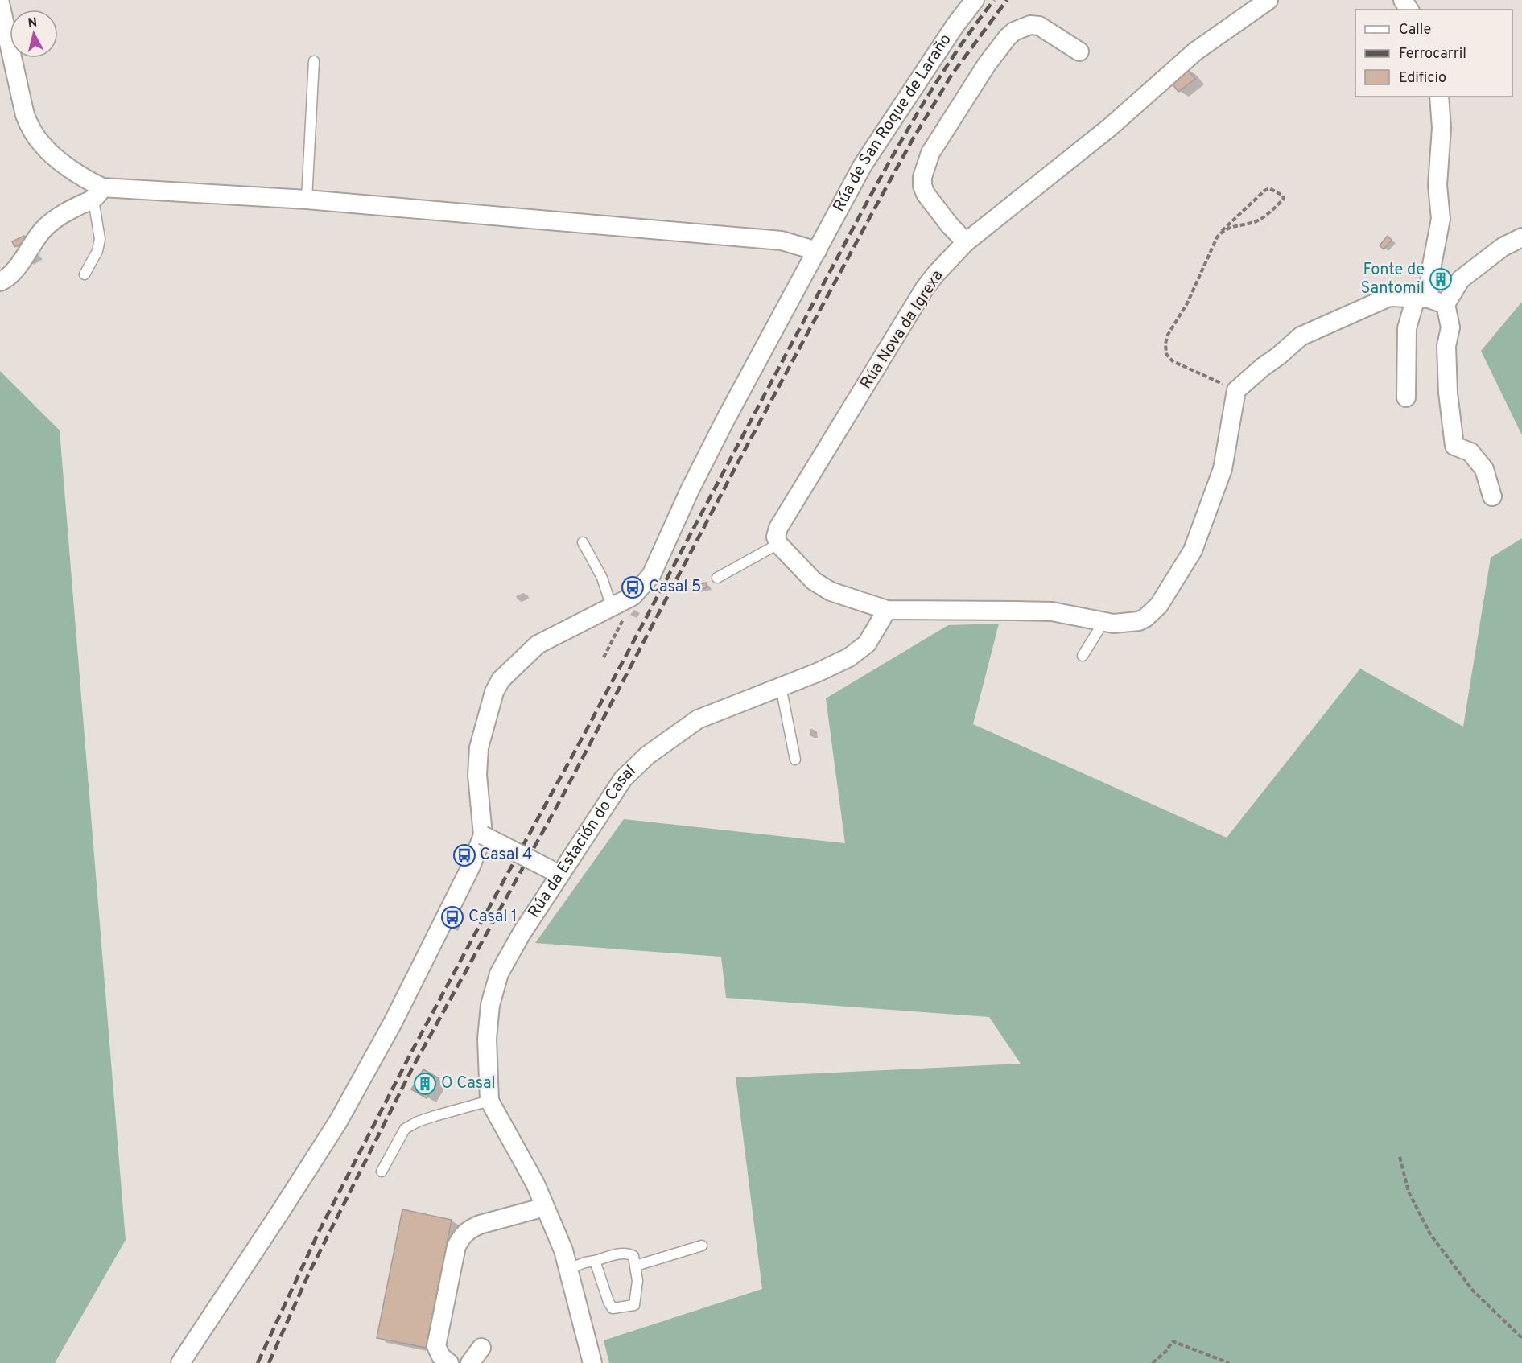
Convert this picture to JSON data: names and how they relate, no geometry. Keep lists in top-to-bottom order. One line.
{"streets":{"street":["Rúa de San Roque de Laraño","Rúa Nova da Igrexa","Rúa da Estación do Casal"]},"places":{"building":["Fonte de Santomil","O Casal"],"bus stop":["Casal 5","Casal 4","Casal 1"]},"legend":["Calle","Ferrocarril","Edificio"],"north":"top"}
